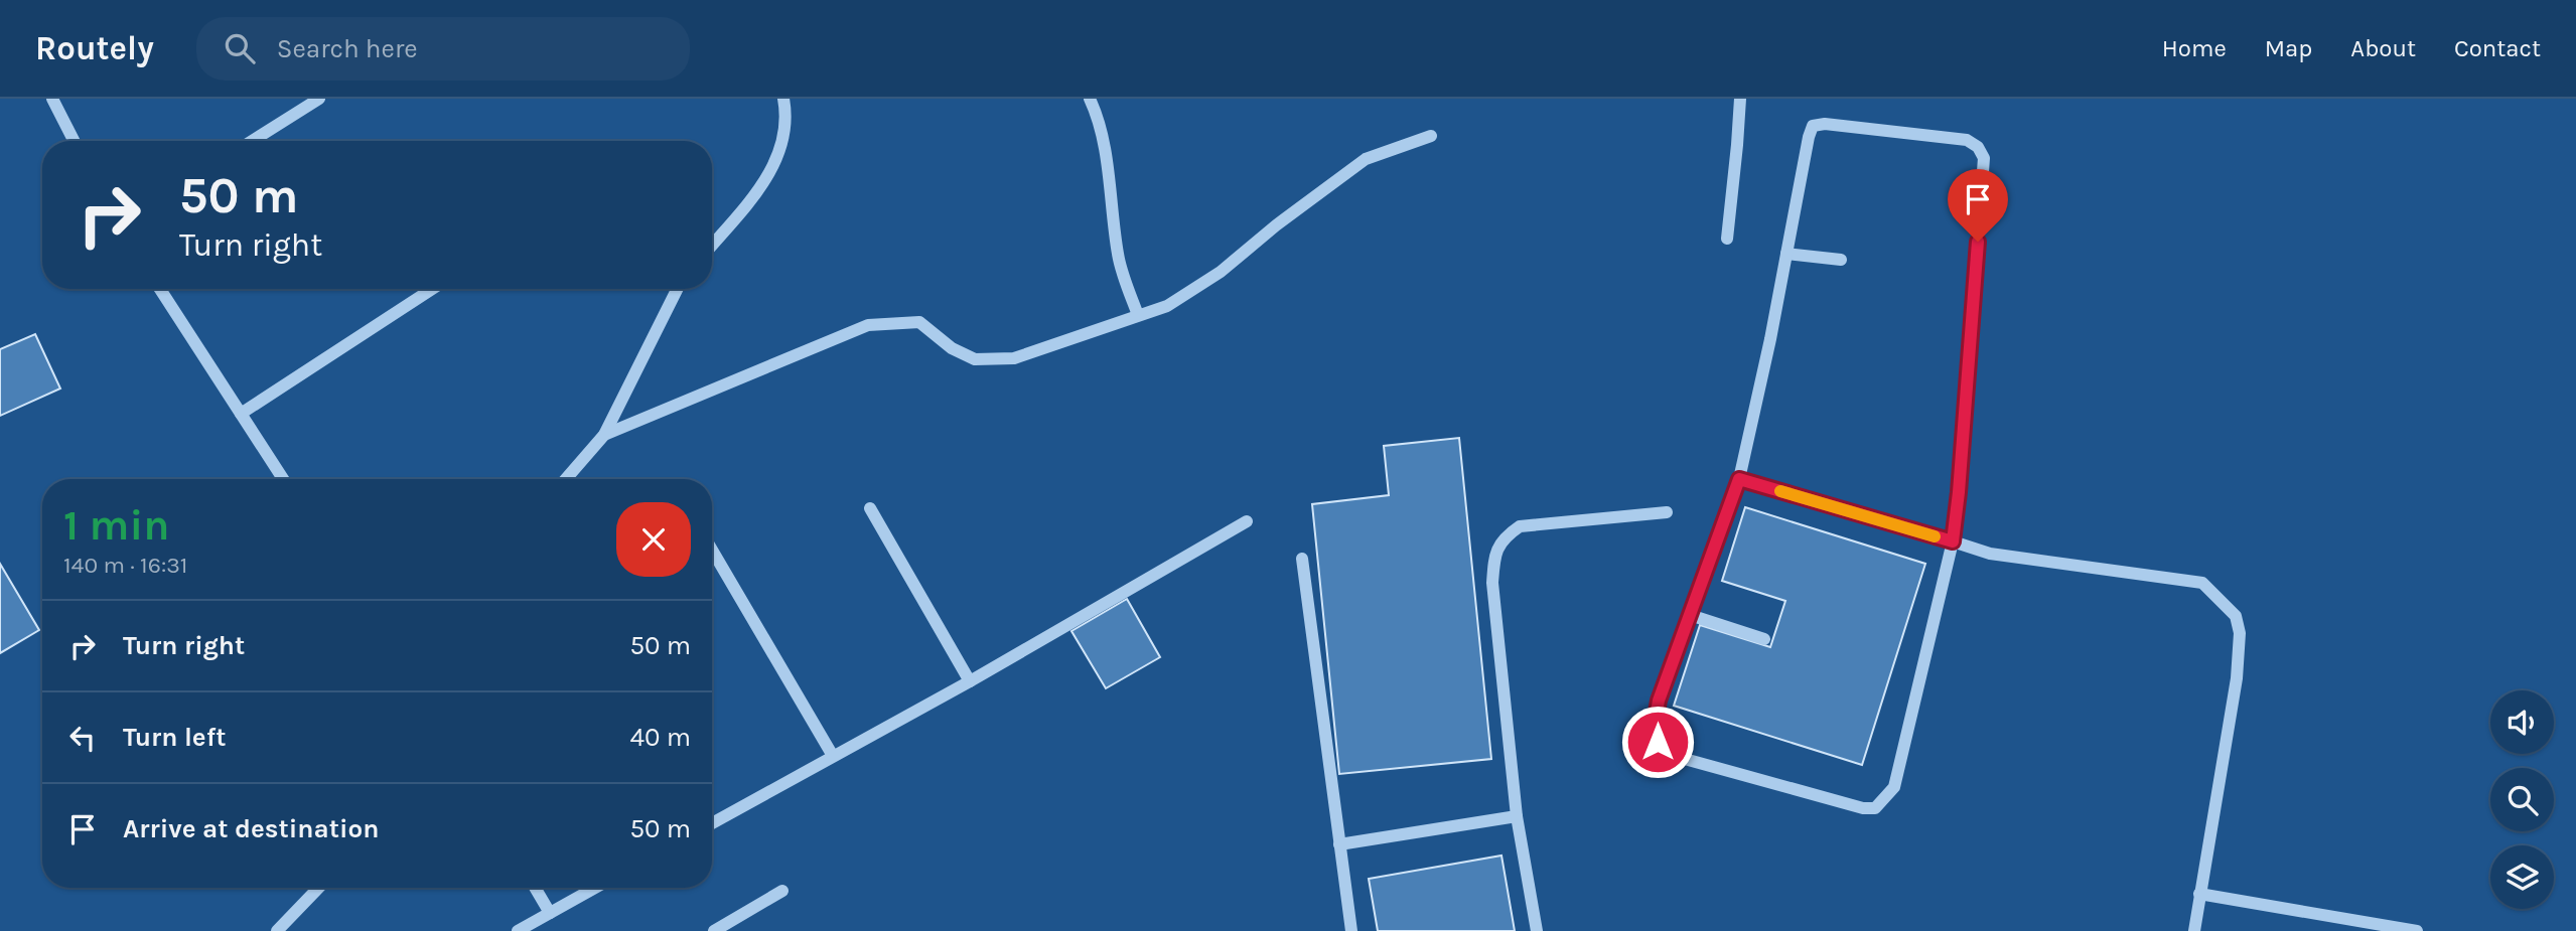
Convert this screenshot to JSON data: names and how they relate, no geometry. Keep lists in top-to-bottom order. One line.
{"page":{"header":"Routely","search":"Search here","nav":["Home","Map","About","Contact"],"turn":["50 m","Turn right"],"heading":["1 min","140 m · 16:31"],"list":[{"name":"Turn right","value":"50 m"},{"name":"Turn left","value":"40 m"},{"name":"Arrive at destination","value":"50 m"}]}}
